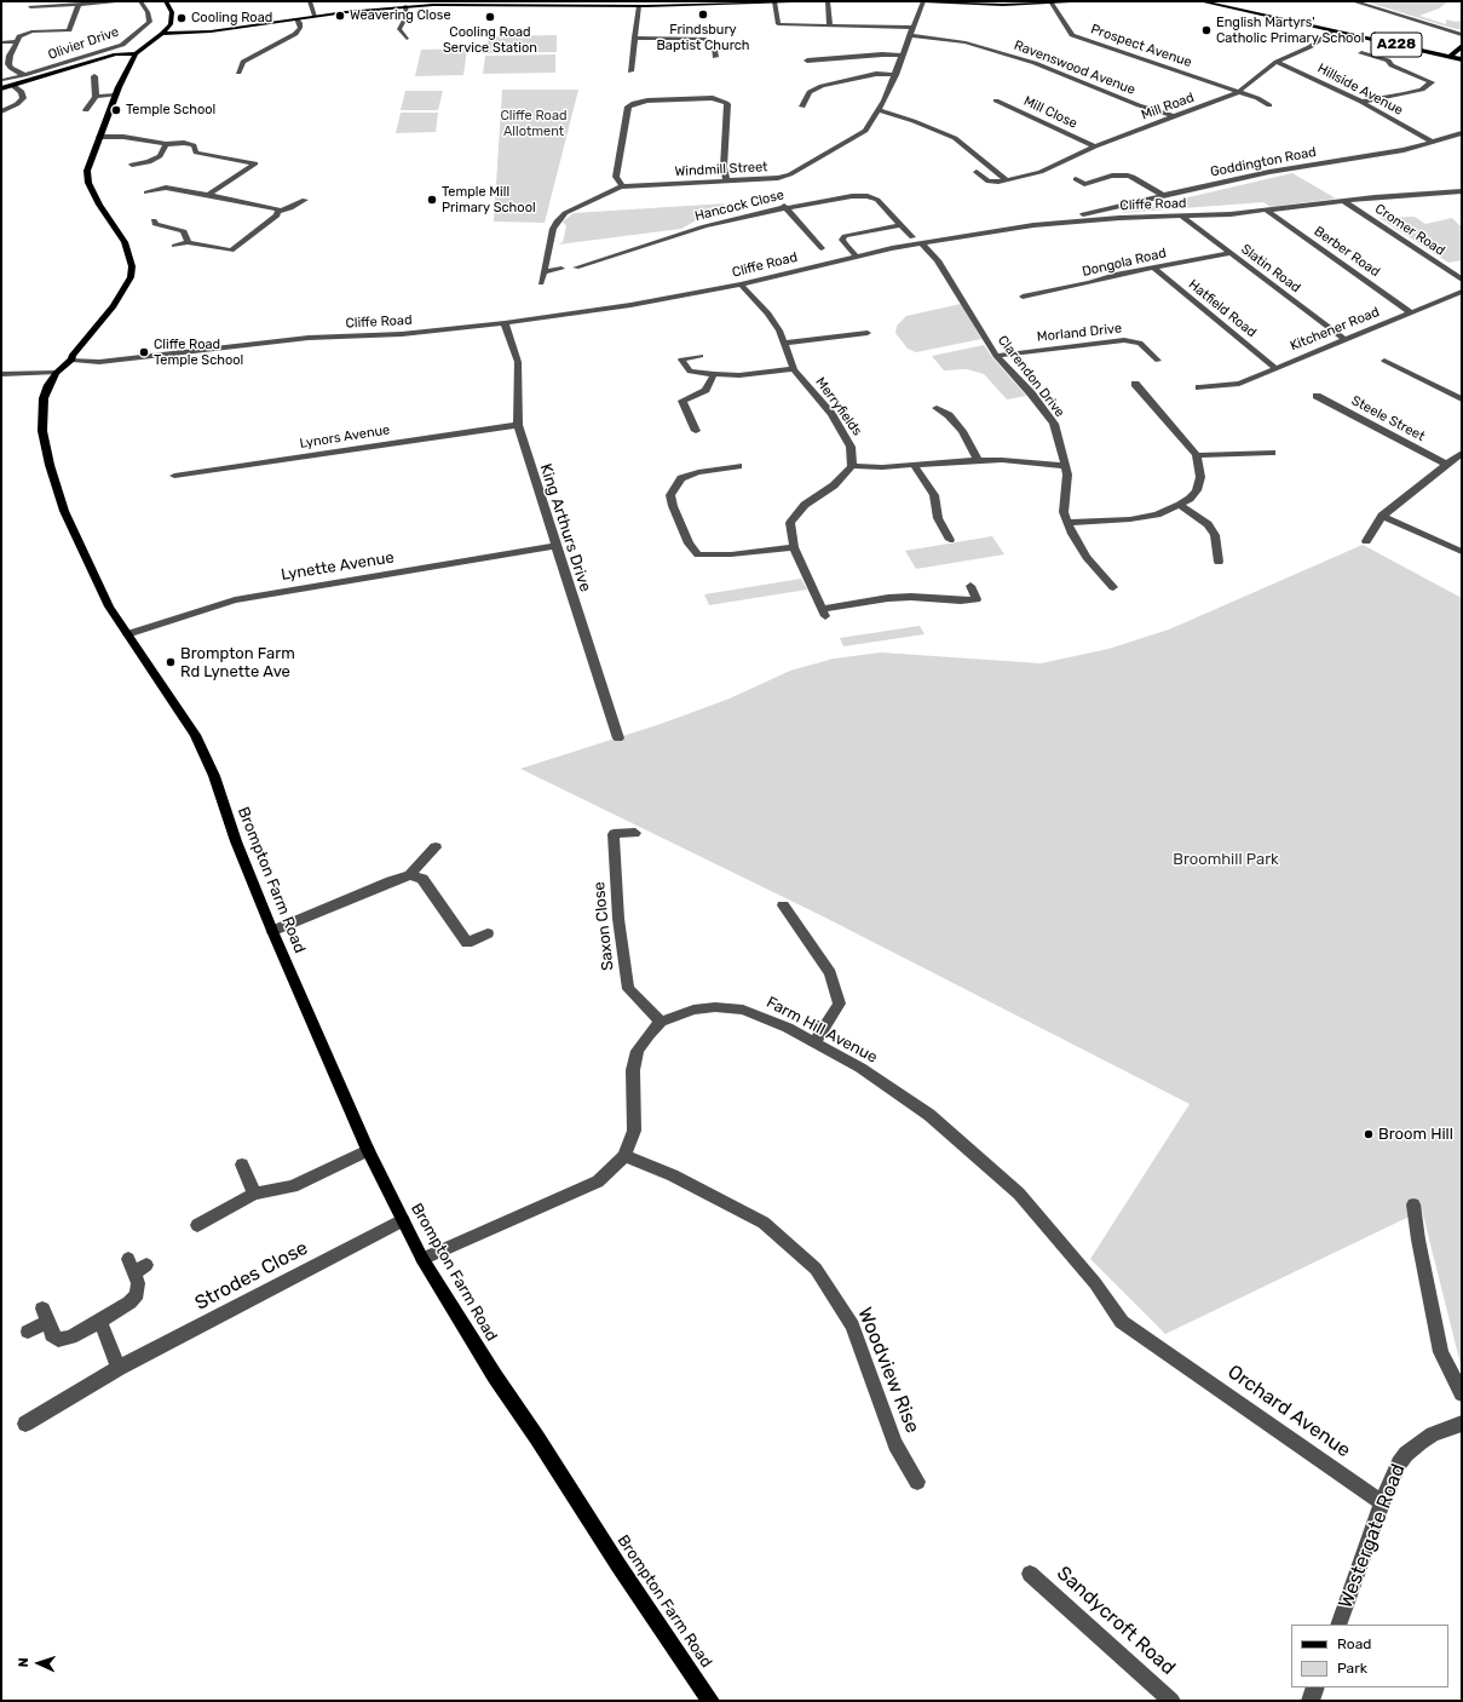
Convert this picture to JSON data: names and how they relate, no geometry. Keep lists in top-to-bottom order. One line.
{"streets":{"main road":["A228","Brompton Farm Road"],"street":["Olivier Drive","Prospect Avenue","Ravenswood Avenue","Hillside Avenue","Mill Road","Mill Close","Goddington Road","Windmill Street","Cliffe Road","Hancock Close","Cromer Road","Berber Road","Dongola Road","Slatin Road","Hatfield Road","Kitchener Road","Morland Drive","Clarendon Drive","Merryfields","Steele Street","Lynors Avenue","King Arthurs Drive","Lynette Avenue","Saxon Close","Farm Hill Avenue","Strodes Close","Woodview Rise","Orchard Avenue","Westergate Road","Sandycroft Road"]},"crossings":[["A228","Mill Road"],["Prospect Avenue","Mill Road"],["Ravenswood Avenue","Mill Road"],["Ravenswood Avenue","Windmill Street"],["Hillside Avenue","Mill Road"],["Hillside Avenue","Goddington Road"],["Mill Road","Mill Close"],["Goddington Road","Cliffe Road"],["Cliffe Road","Cromer Road"],["Cliffe Road","Berber Road"],["Cliffe Road","Slatin Road"],["Cliffe Road","Clarendon Drive"],["Cliffe Road","Merryfields"],["Cliffe Road","King Arthurs Drive"],["Cliffe Road","Brompton Farm Road"],["Berber Road","Kitchener Road"],["Dongola Road","Slatin Road"],["Dongola Road","Hatfield Road"],["Slatin Road","Kitchener Road"],["Hatfield Road","Kitchener Road"],["Morland Drive","Clarendon Drive"],["Lynors Avenue","King Arthurs Drive"],["King Arthurs Drive","Lynette Avenue"],["Lynette Avenue","Brompton Farm Road"],["Brompton Farm Road","Strodes Close"],["Saxon Close","Farm Hill Avenue"],["Farm Hill Avenue","Orchard Avenue"],["Orchard Avenue","Westergate Road"]],"parks":["Cliffe Road Allotment","Broomhill Park"],"places":["Frindsbury Baptist Church","Weavering Close","Cooling Road Service Station","Cooling Road","English Martyrs' Catholic Primary School","Temple School","Temple Mill Primary School","Cliffe Road Temple School","Brompton Farm Rd Lynette Ave","Broom Hill"],"legend":["Road","Park"],"north":"left"}
